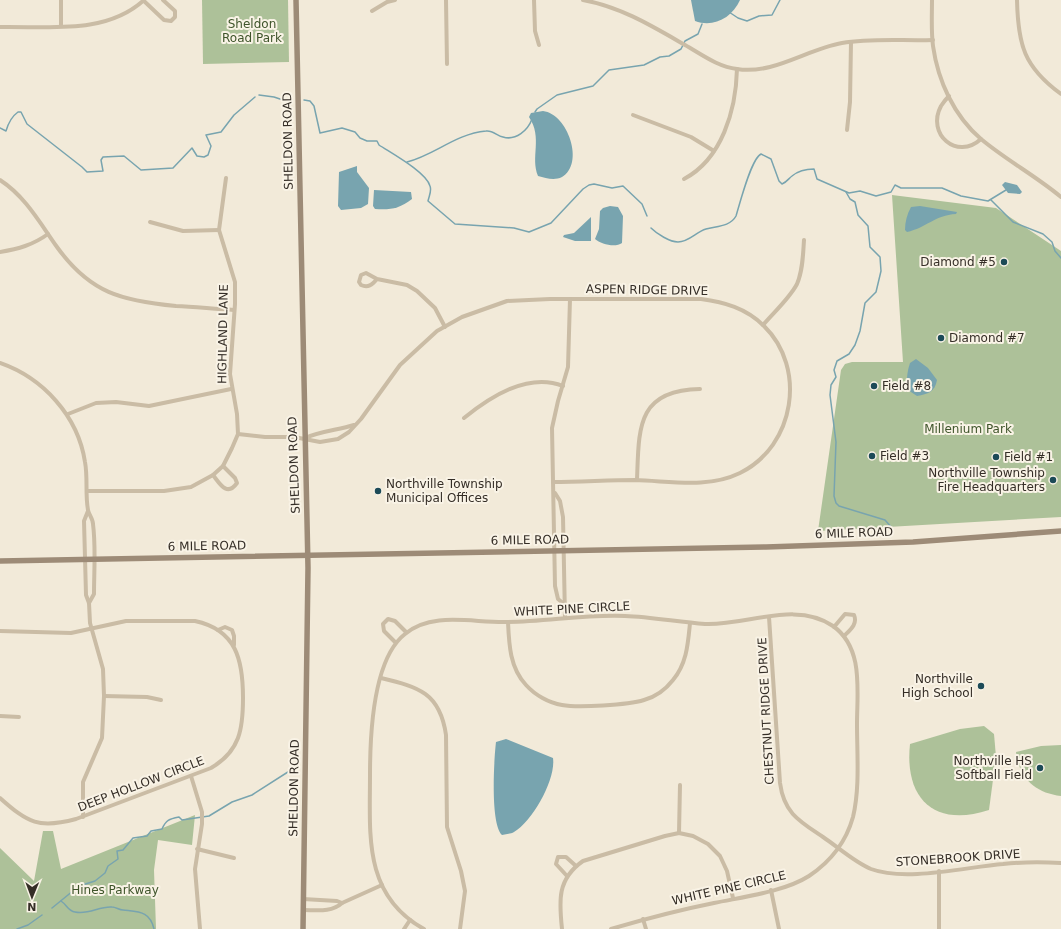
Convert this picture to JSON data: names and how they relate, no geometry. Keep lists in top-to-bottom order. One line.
{"streets":{"street":["SHELDON ROAD","ASPEN RIDGE DRIVE","HIGHLAND LANE","6 MILE ROAD","WHITE PINE CIRCLE","CHESTNUT RIDGE DRIVE","DEEP HOLLOW CIRCLE","STONEBROOK DRIVE"]},"crossings":[["SHELDON ROAD","ASPEN RIDGE DRIVE"],["SHELDON ROAD","6 MILE ROAD"],["ASPEN RIDGE DRIVE","HIGHLAND LANE"],["6 MILE ROAD","WHITE PINE CIRCLE"],["WHITE PINE CIRCLE","CHESTNUT RIDGE DRIVE"],["WHITE PINE CIRCLE","STONEBROOK DRIVE"],["CHESTNUT RIDGE DRIVE","STONEBROOK DRIVE"]],"parks":["Sheldon Road Park","Millenium Park","Hines Parkway"],"places":["Diamond #5","Diamond #7","Field #8","Field #3","Field #1","Northville Township Fire Headquarters","Northville Township Municipal Offices","Northville High School","Northville HS Softball Field"],"north":"bottom"}
